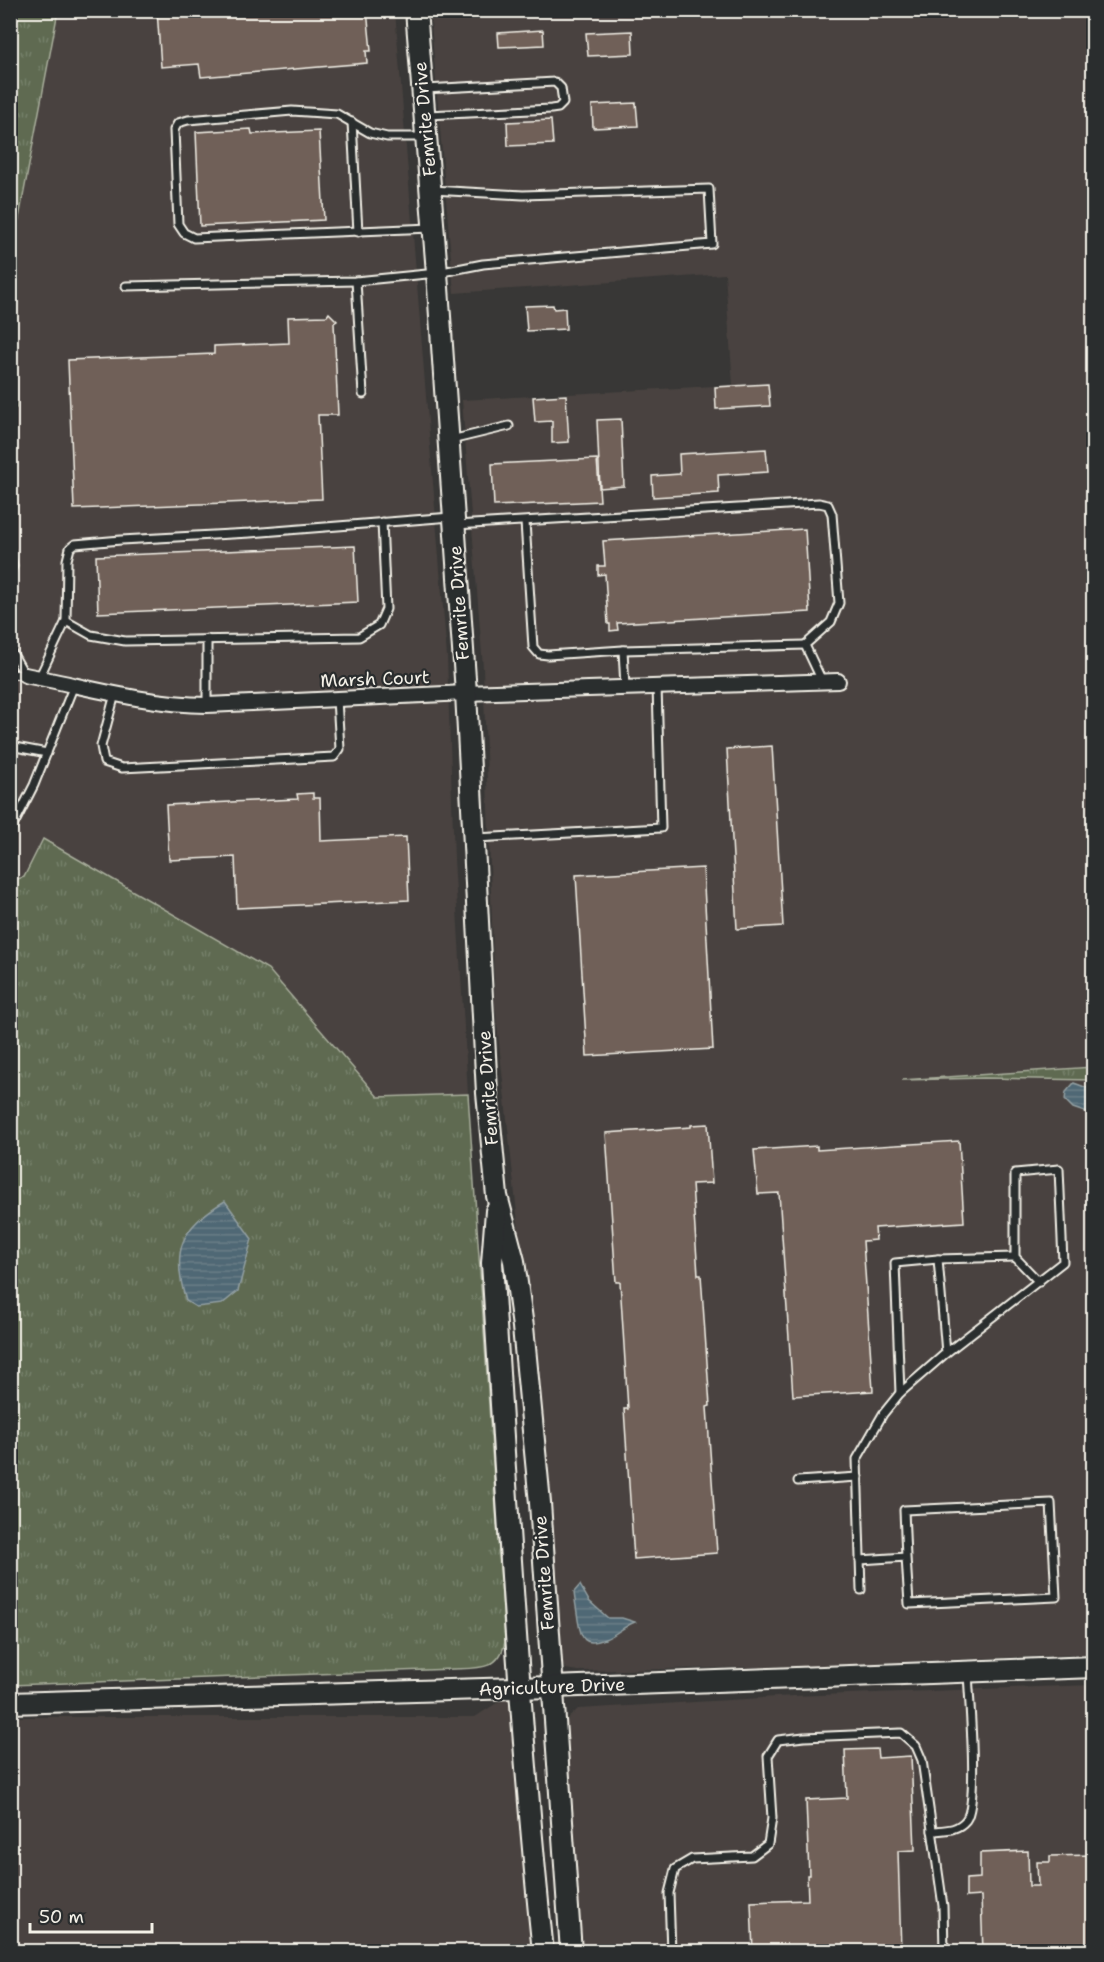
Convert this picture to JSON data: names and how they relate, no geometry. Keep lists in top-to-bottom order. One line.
{"streets":{"street":["Femrite Drive","Marsh Court","Agriculture Drive"]},"crossings":[["Femrite Drive","Marsh Court"],["Femrite Drive","Agriculture Drive"]],"scale_bar":"50 m"}
